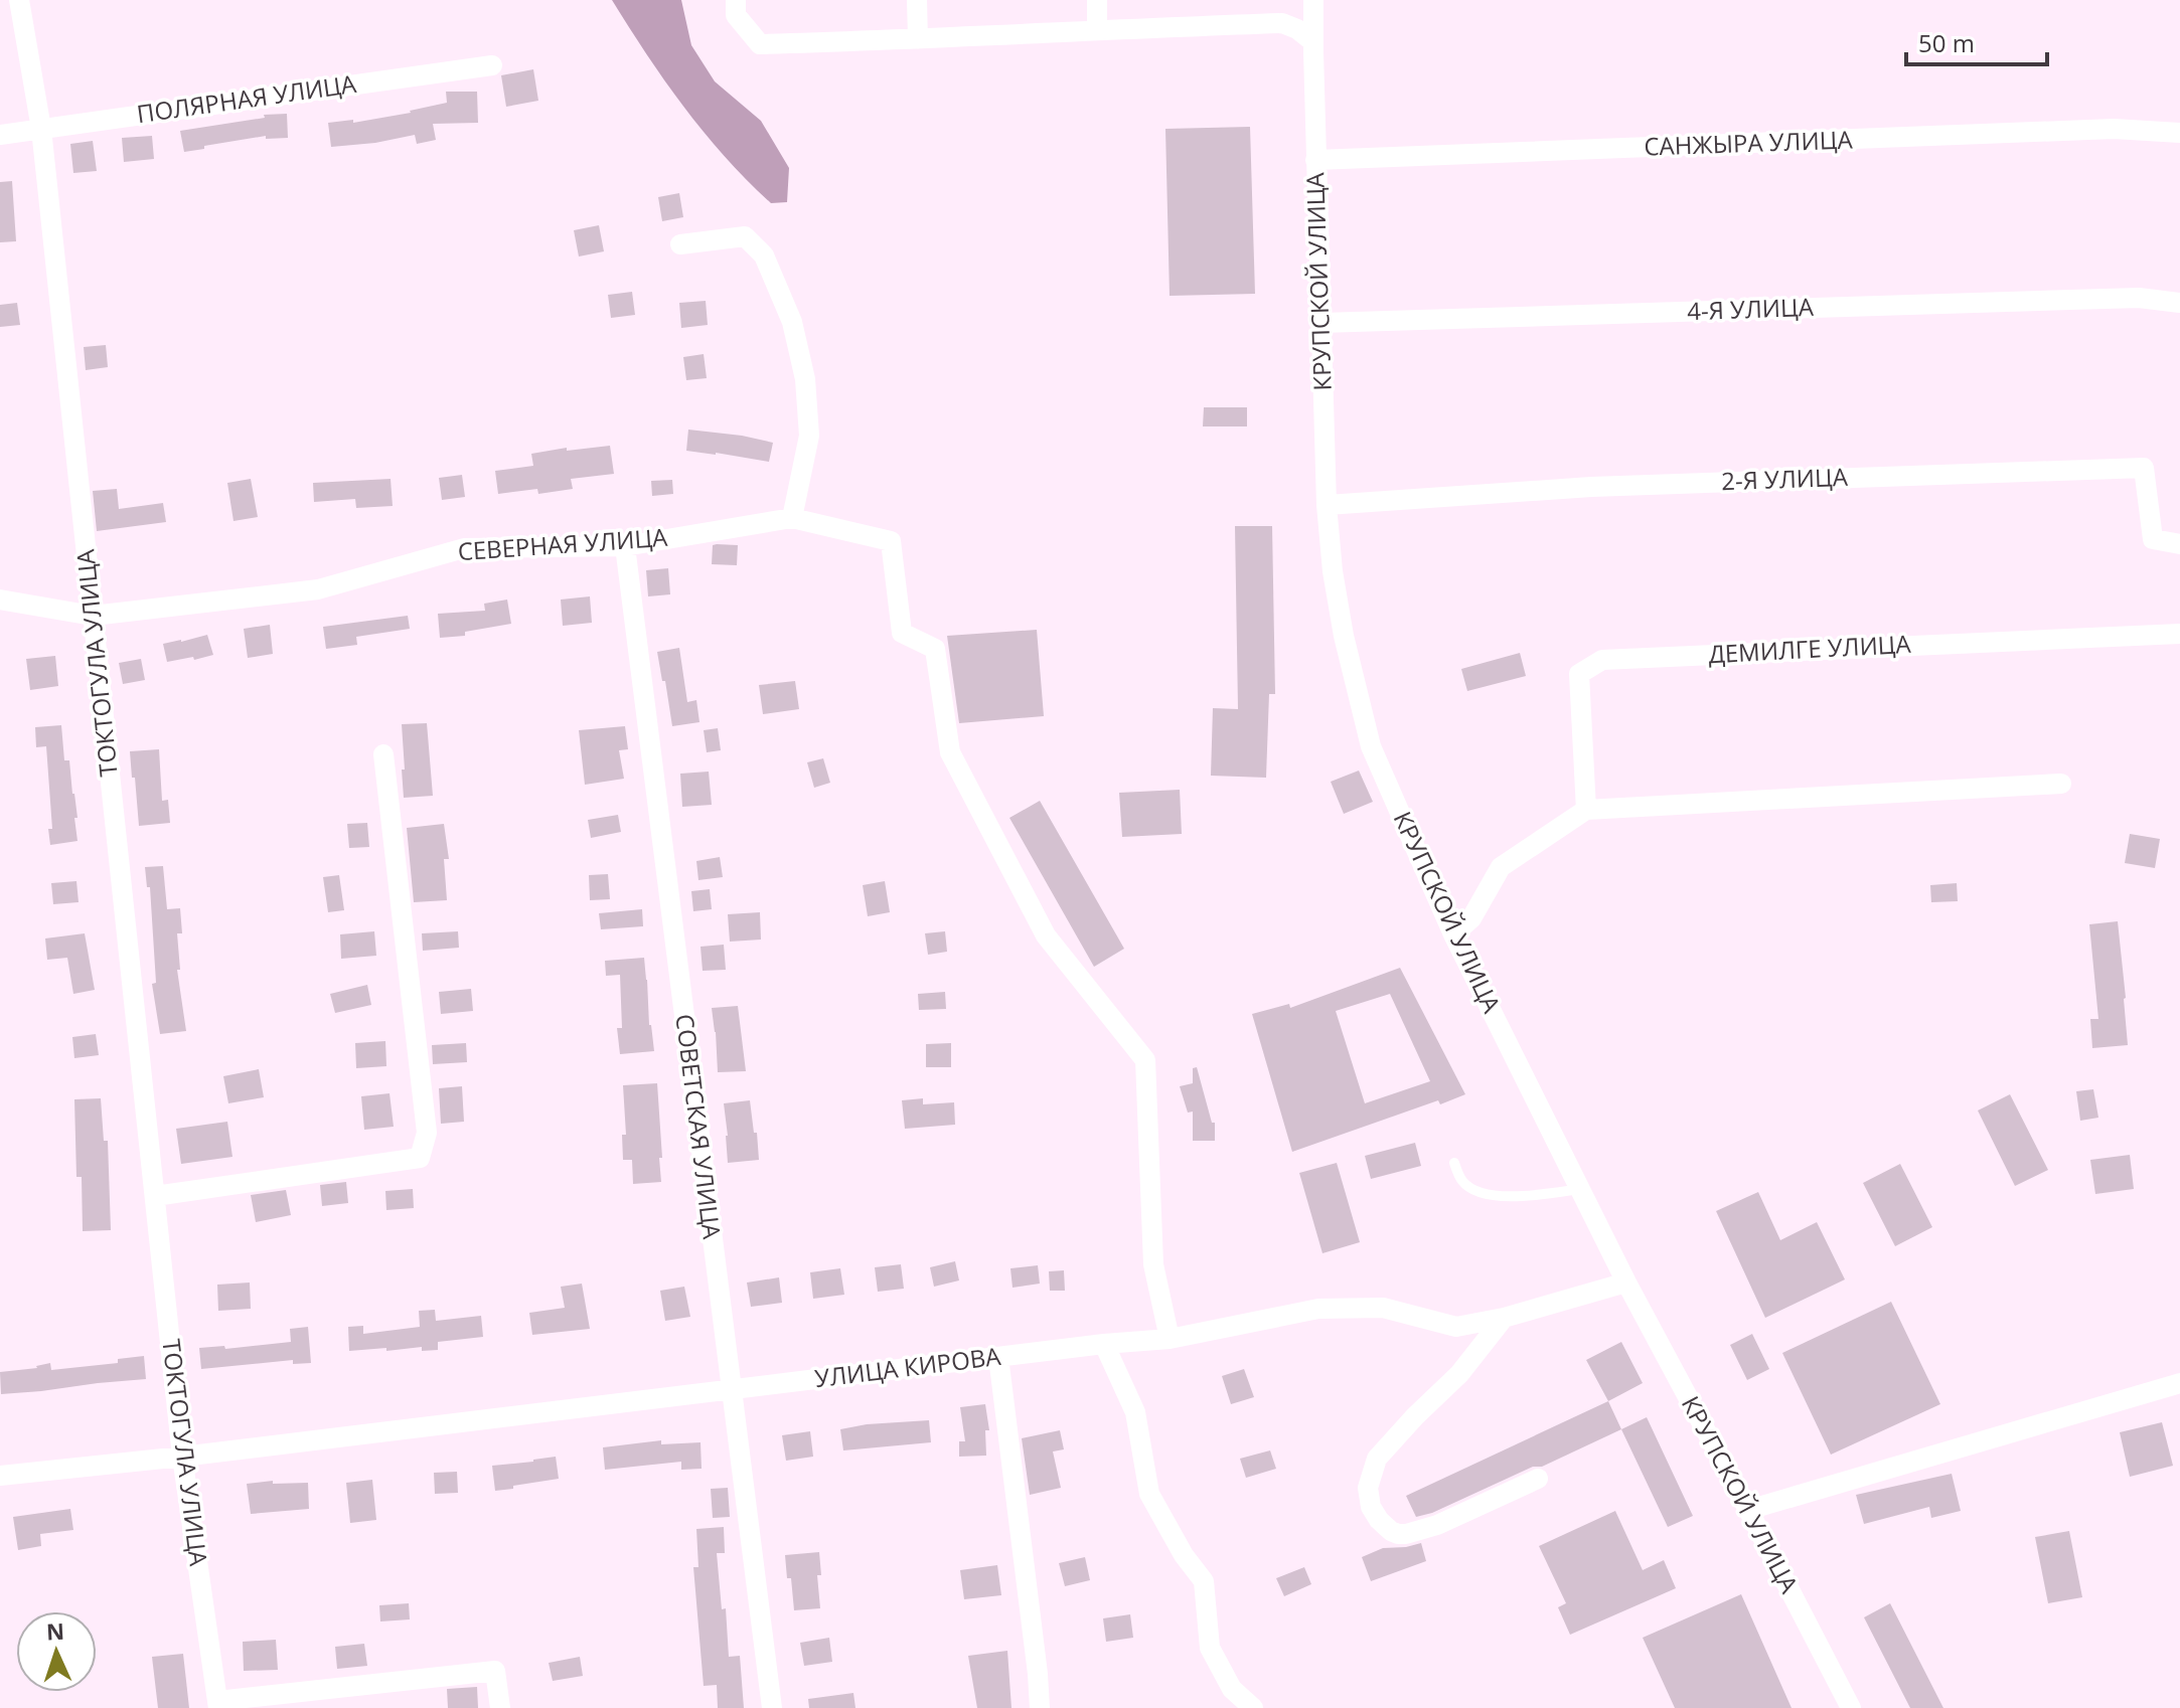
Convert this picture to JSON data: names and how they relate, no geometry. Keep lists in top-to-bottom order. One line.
{"streets":{"street":["ПОЛЯРНАЯ УЛИЦА","САНЖЫРА УЛИЦА","КРУПСКОЙ УЛИЦА","4-Я УЛИЦА","2-Я УЛИЦА","СЕВЕРНАЯ УЛИЦА","ДЕМИЛГЕ УЛИЦА","ТОКТОГУЛА УЛИЦА","СОВЕТСКАЯ УЛИЦА","УЛИЦА КИРОВА"]},"crossings":[["ПОЛЯРНАЯ УЛИЦА","ТОКТОГУЛА УЛИЦА"],["САНЖЫРА УЛИЦА","КРУПСКОЙ УЛИЦА"],["КРУПСКОЙ УЛИЦА","4-Я УЛИЦА"],["КРУПСКОЙ УЛИЦА","2-Я УЛИЦА"],["КРУПСКОЙ УЛИЦА","УЛИЦА КИРОВА"],["СЕВЕРНАЯ УЛИЦА","ТОКТОГУЛА УЛИЦА"],["СЕВЕРНАЯ УЛИЦА","СОВЕТСКАЯ УЛИЦА"],["ТОКТОГУЛА УЛИЦА","УЛИЦА КИРОВА"],["СОВЕТСКАЯ УЛИЦА","УЛИЦА КИРОВА"]],"scale_bar":"50 m","north":"top"}
